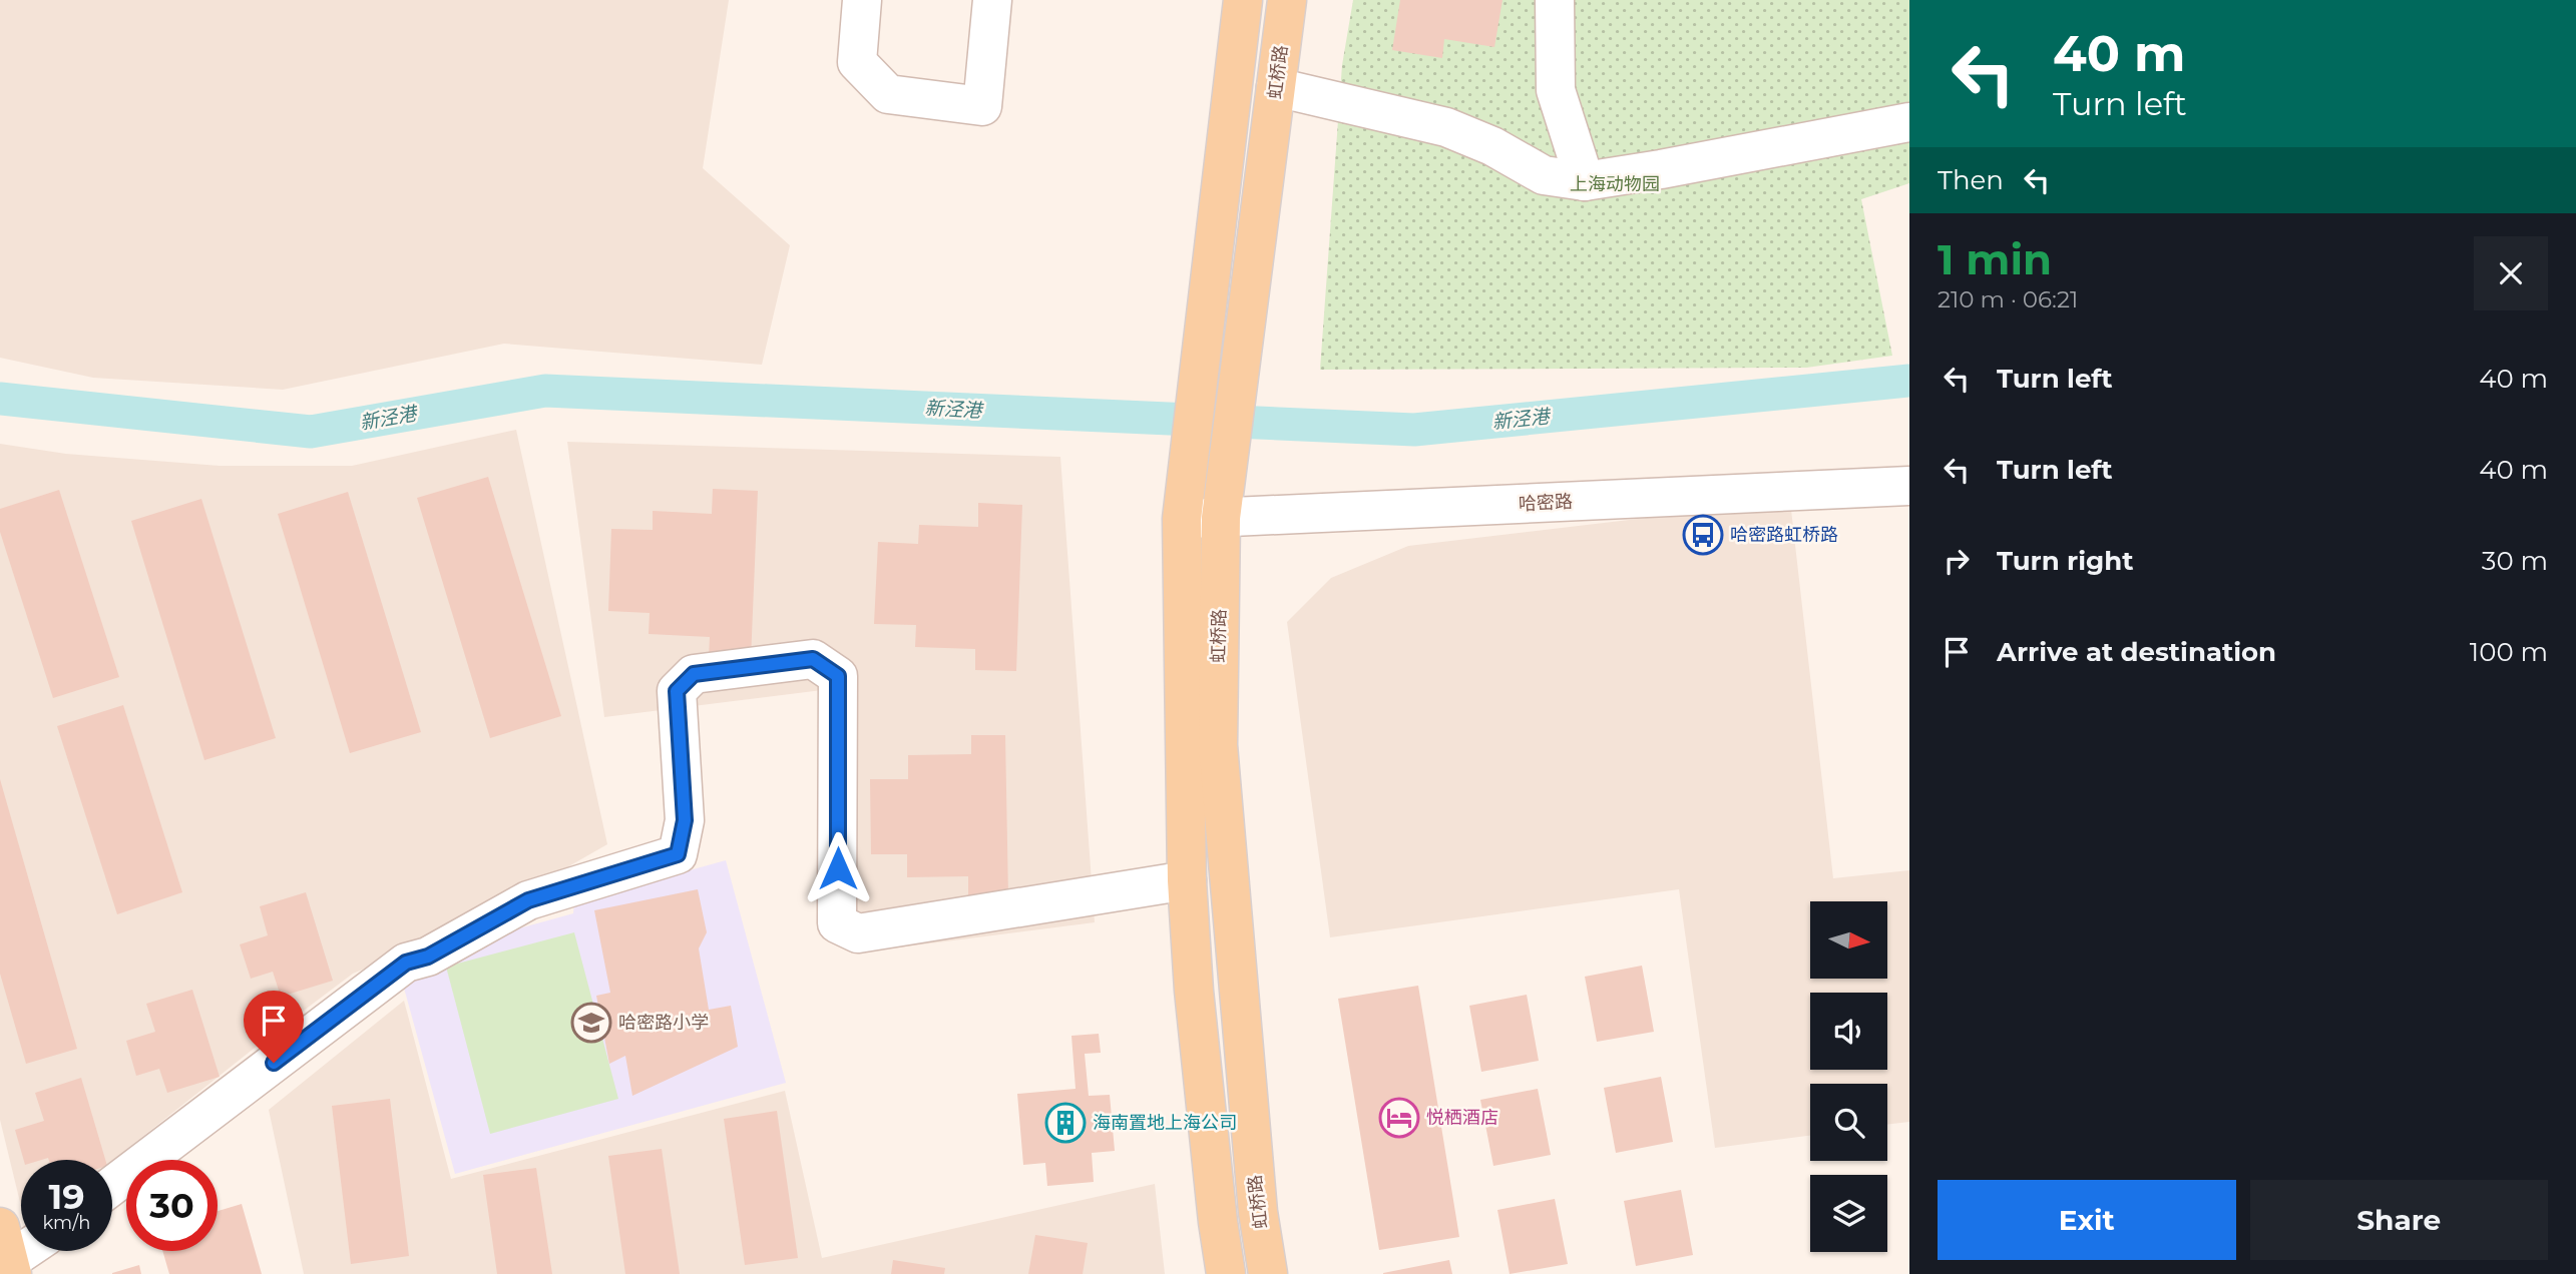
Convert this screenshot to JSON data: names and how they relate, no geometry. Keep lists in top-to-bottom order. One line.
{"streets":{"main road":["虹桥路"],"street":["哈密路"]},"crossings":[["虹桥路","哈密路"]],"water":["新泾港"],"parks":["上海动物园"],"places":{"bus stop":["哈密路虹桥路"],"school or university":["哈密路小学"],"hotel":["悦栖酒店"],"building":["海南置地上海公司"]},"north":"right","page":{"turn":["40 m","Turn left"],"then":"Then","heading":["1 min","210 m · 06:21"],"list":[{"name":"Turn left","value":"40 m"},{"name":"Turn left","value":"40 m"},{"name":"Turn right","value":"30 m"},{"name":"Arrive at destination","value":"100 m"}],"speed":"19 km/h","limit":"30","buttons":["Exit","Share"]}}
